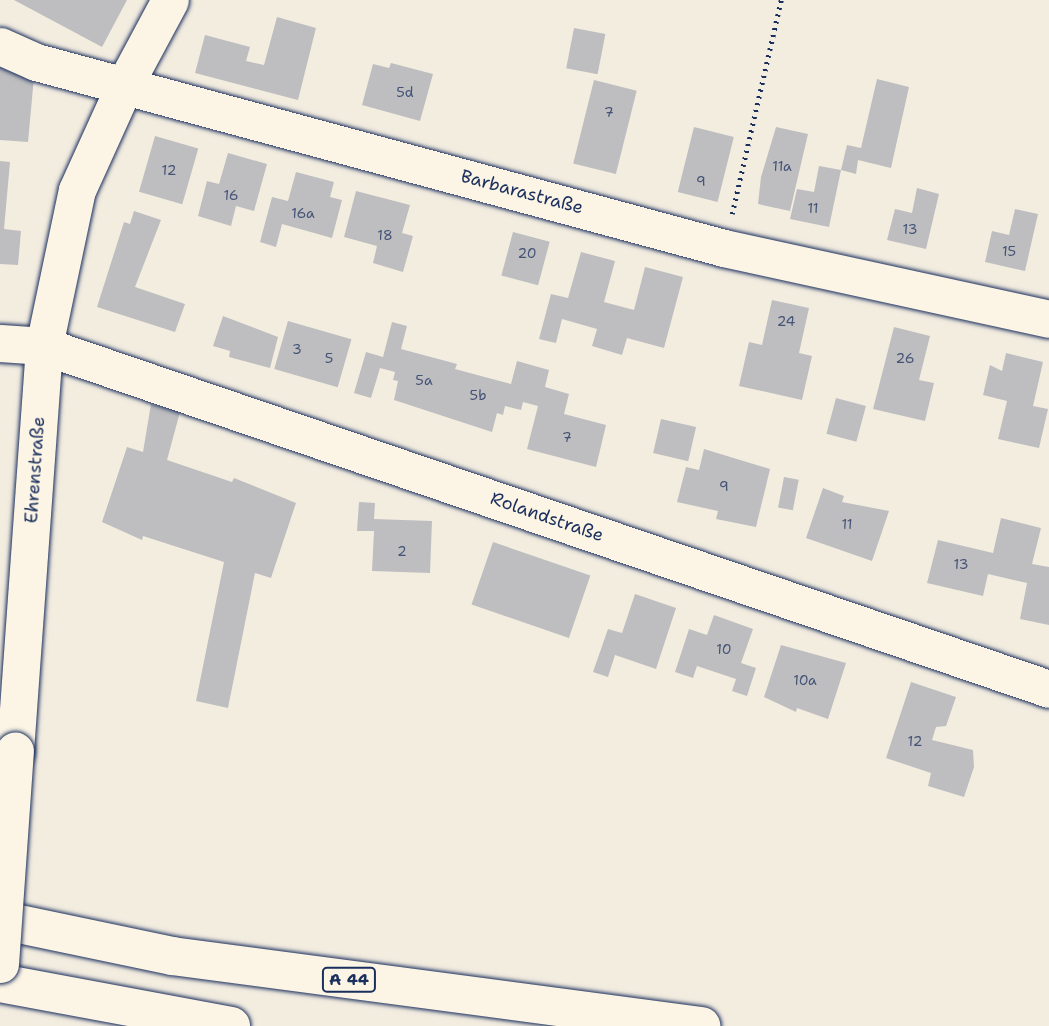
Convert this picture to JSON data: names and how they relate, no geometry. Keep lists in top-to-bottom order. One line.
{"streets":{"highway":["A 44"],"street":["Barbarastraße","Ehrenstraße","Rolandstraße"]},"crossings":[["Barbarastraße","Ehrenstraße"],["Ehrenstraße","Rolandstraße"]],"house_numbers":["5d","7","11a","12","9","16","11","16a","13","18","15","20","24","3","5","26","5a","5b","7","9","11","2","13","10","10a","12"]}
